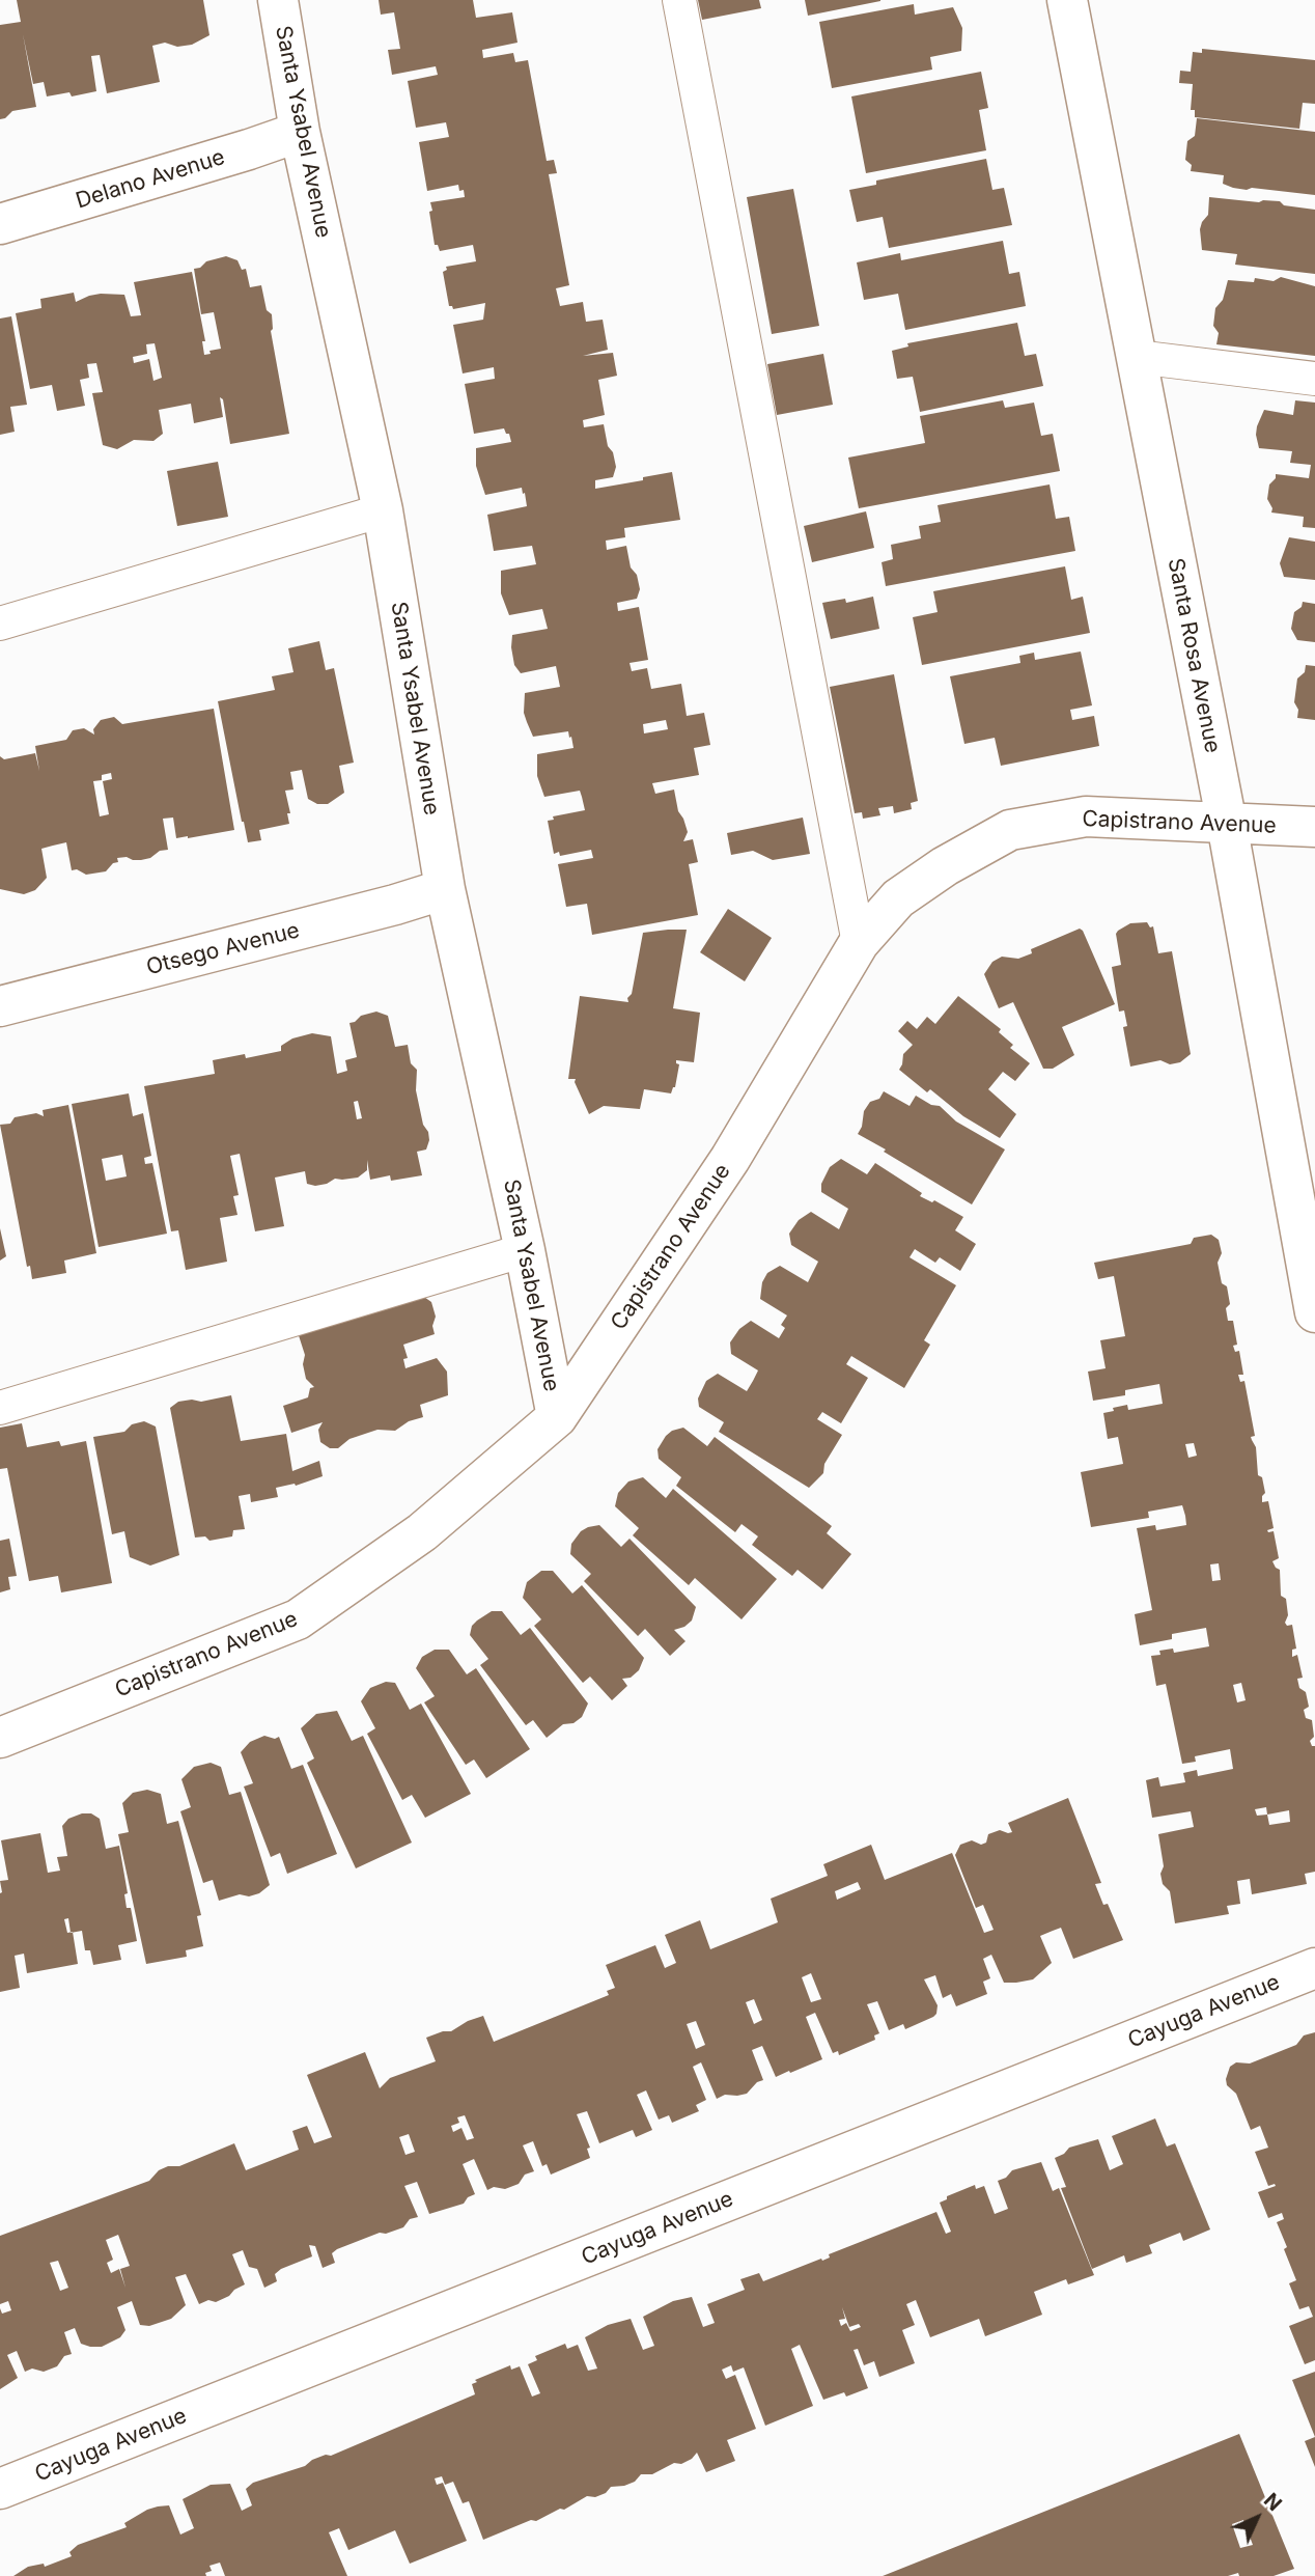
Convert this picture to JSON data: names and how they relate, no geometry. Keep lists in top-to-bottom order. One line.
{"streets":{"street":["Santa Ysabel Avenue","Delano Avenue","Santa Rosa Avenue","Capistrano Avenue","Otsego Avenue","Cayuga Avenue"]},"crossings":[["Santa Ysabel Avenue","Delano Avenue"],["Santa Ysabel Avenue","Capistrano Avenue"],["Santa Ysabel Avenue","Otsego Avenue"],["Santa Rosa Avenue","Capistrano Avenue"]],"north":"top right"}
